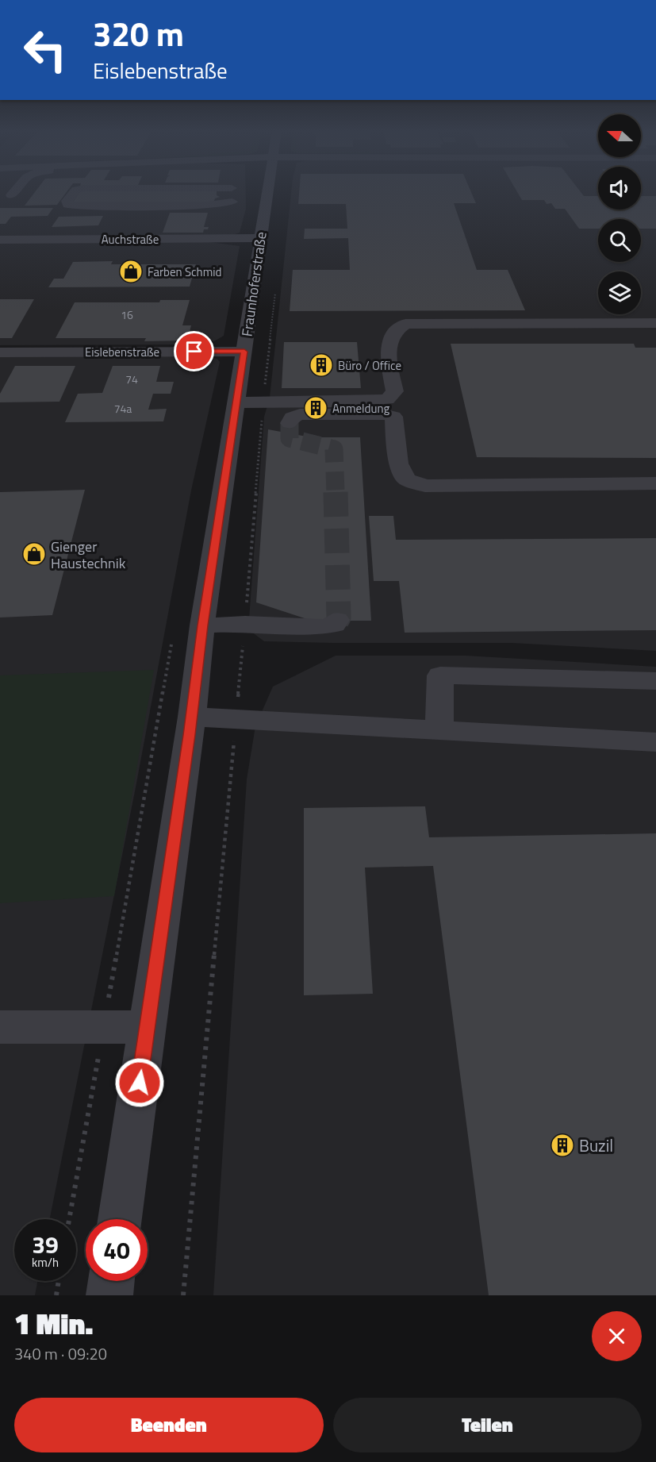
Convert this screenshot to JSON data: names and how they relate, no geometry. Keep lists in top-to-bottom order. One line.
{"streets":{"street":["Auchstraße","Fraunhoferstraße","Eislebenstraße"]},"crossings":[["Auchstraße","Fraunhoferstraße"],["Fraunhoferstraße","Eislebenstraße"]],"places":{"shop":["Farben Schmid","Gienger Haustechnik"],"building":["Büro / Office","Anmeldung","Buzil"]},"house_numbers":["16","74","74a"],"north":"left","page":{"turn":["320 m","Eislebenstraße"],"speed":"39 km/h","limit":"40","heading":["1 Min.","340 m · 09:20"],"buttons":["Beenden","Teilen"]}}
